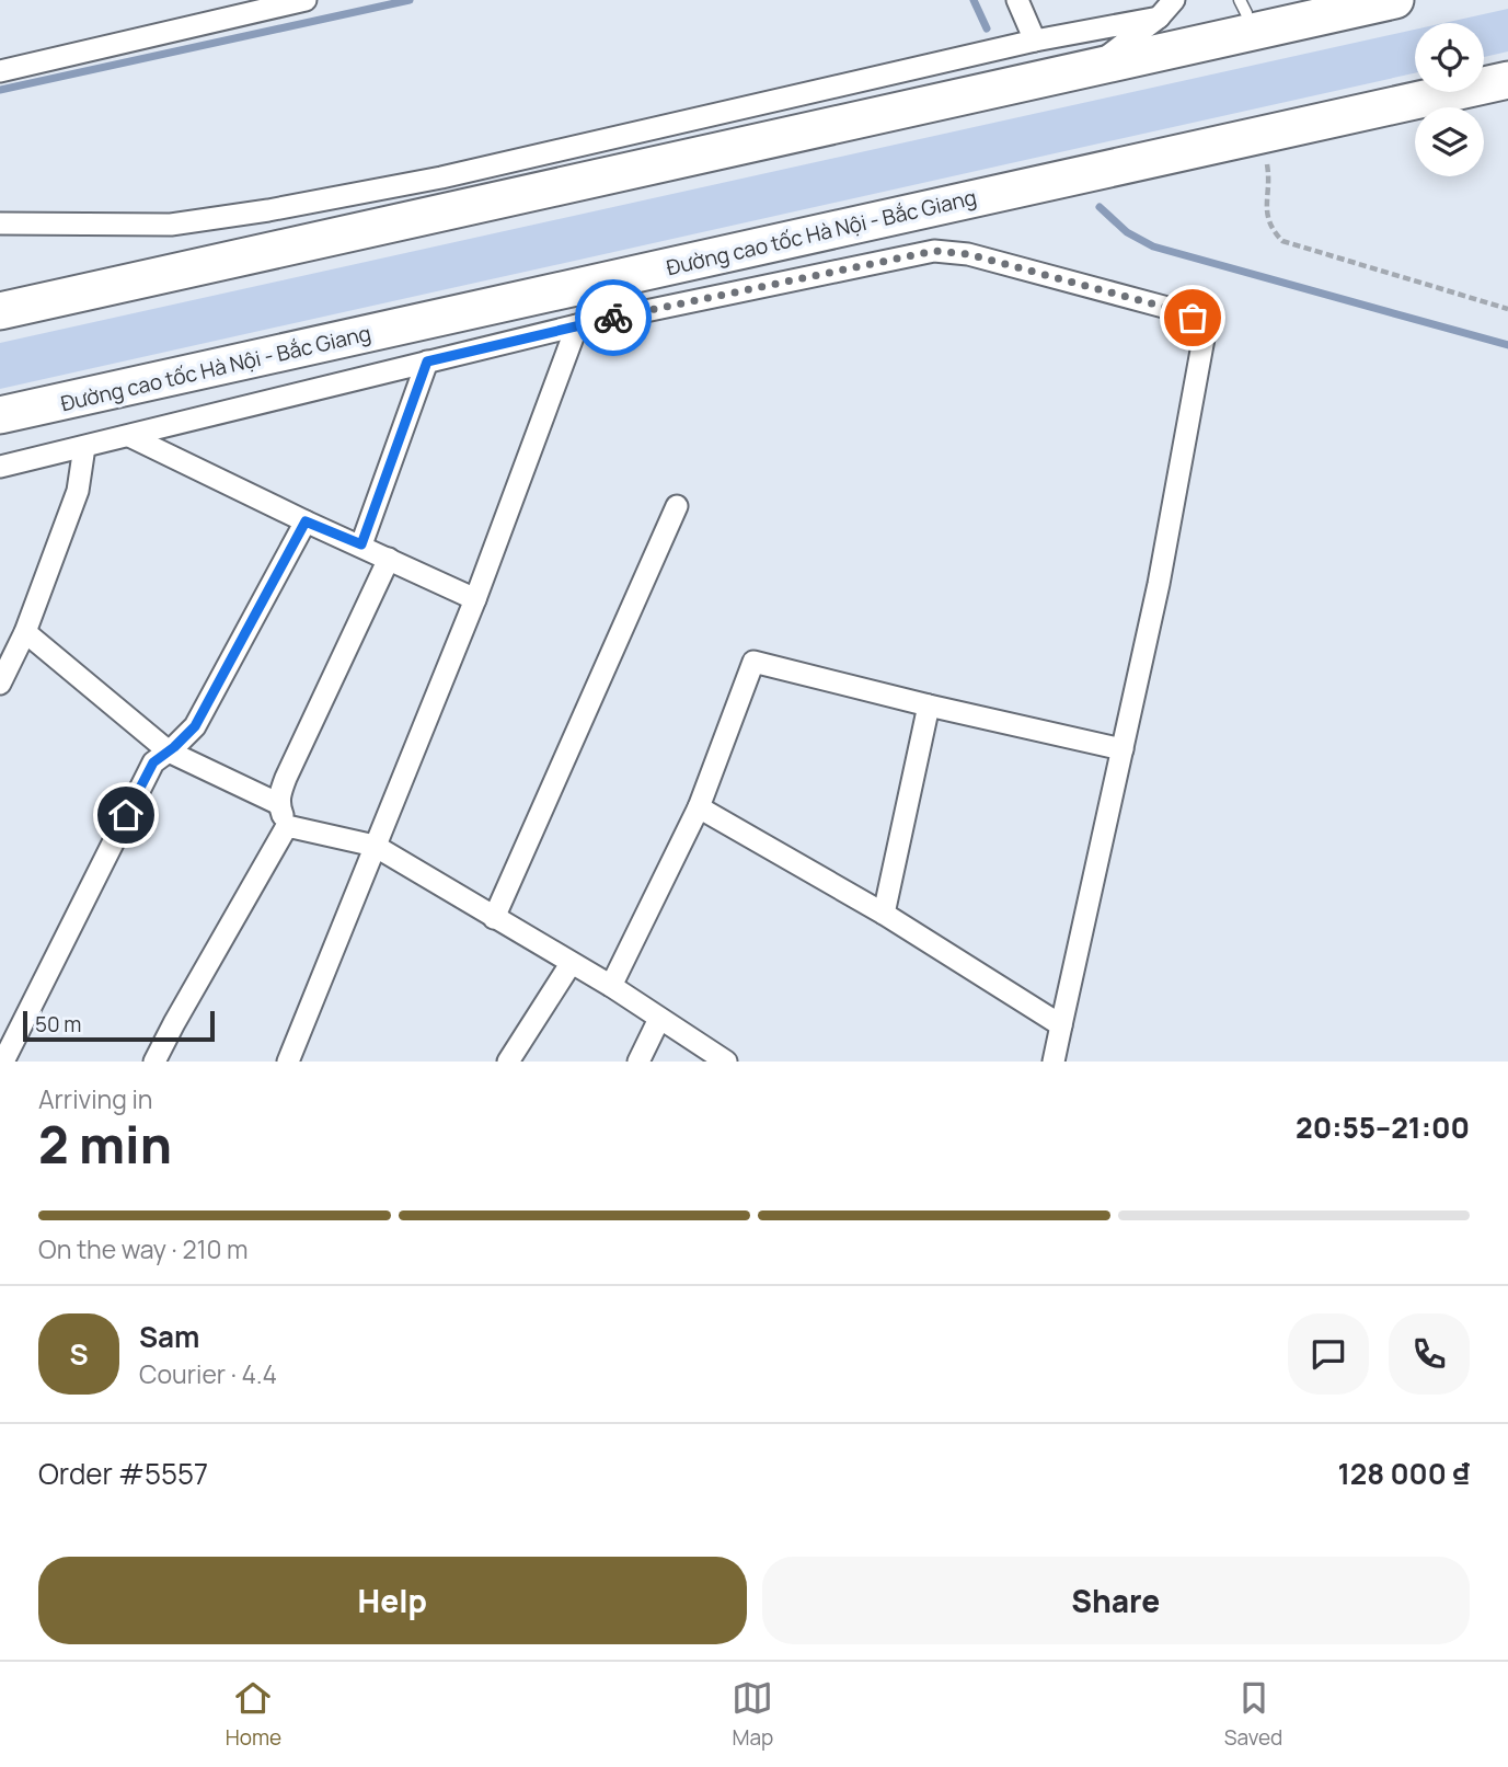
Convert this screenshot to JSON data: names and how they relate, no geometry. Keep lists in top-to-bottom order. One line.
{"streets":{"highway":["Đường cao tốc Hà Nội - Bắc Giang"]},"scale_bar":"50 m","page":{"scale":"50 m","heading":["2 min","Arriving in","20:55–21:00"],"panel":["Sam","Courier · 4.4","Order #5557","128 000 ₫"],"bar":"On the way · 210 m","round":"S","buttons":["Help","Share"],"tabs":["Home","Map","Saved"]}}
